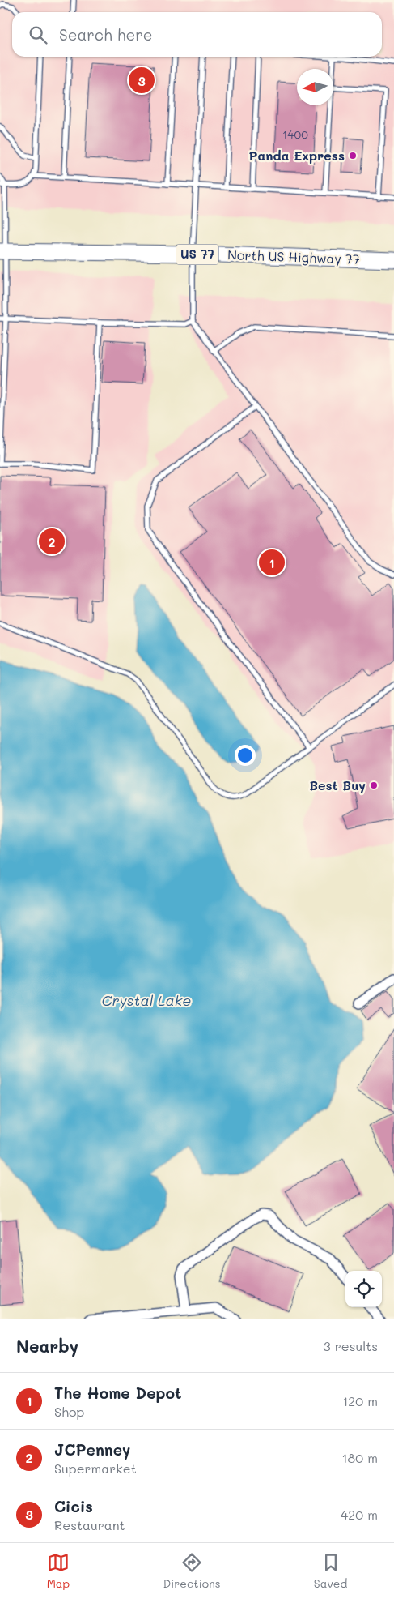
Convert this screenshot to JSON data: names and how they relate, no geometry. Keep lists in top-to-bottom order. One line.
{"streets":{"main road":["US 77","North US Highway 77"]},"water":["Crystal Lake"],"places":["Panda Express","Best Buy"],"house_numbers":["1400"],"north":"left","page":{"search":"Search here","pins":["3","2","1"],"heading":["Nearby","3 results"],"list":[{"mark":"1","name":"The Home Depot","note":"Shop","value":"120 m"},{"mark":"2","name":"JCPenney","note":"Supermarket","value":"180 m"},{"mark":"3","name":"Cicis","note":"Restaurant","value":"420 m"}],"nav":["Map","Directions","Saved"]}}
